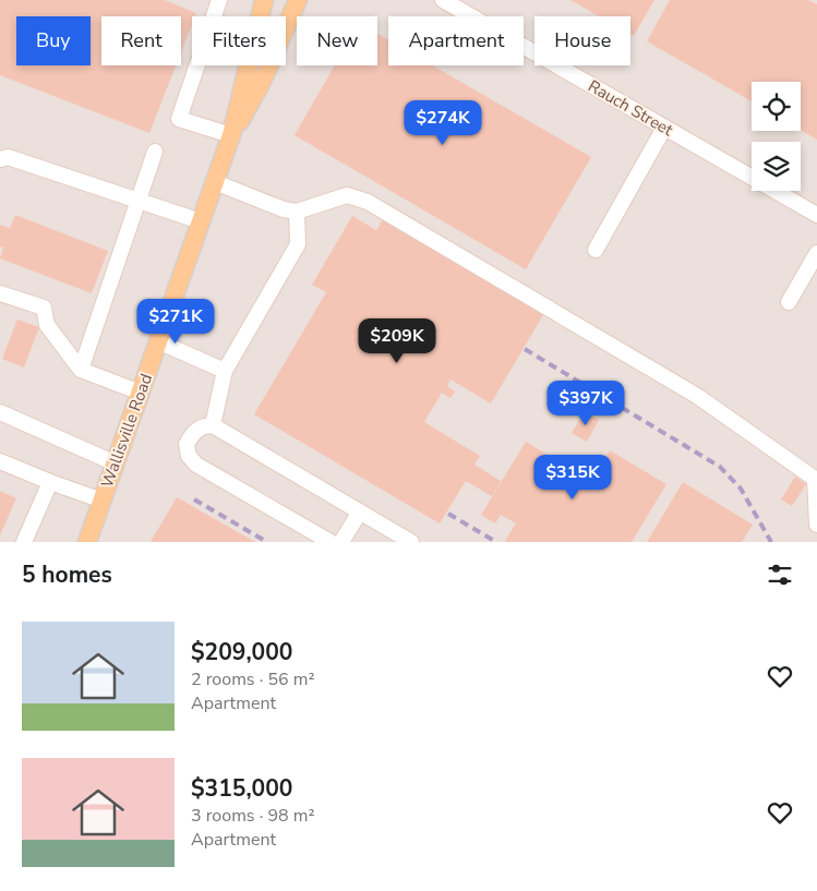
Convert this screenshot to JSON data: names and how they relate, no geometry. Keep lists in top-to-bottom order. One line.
{"streets":{"main road":["Wallisville Road"],"street":["Rauch Street"]},"page":{"chip":["Buy","Rent","Filters","New","Apartment","House"],"price":["$274K","$271K","$209K","$397K","$315K"],"heading":"5 homes","list":[{"name":"$209,000","note":"2 rooms · 56 m² · Apartment"},{"name":"$315,000","note":"3 rooms · 98 m² · Apartment"}]}}
